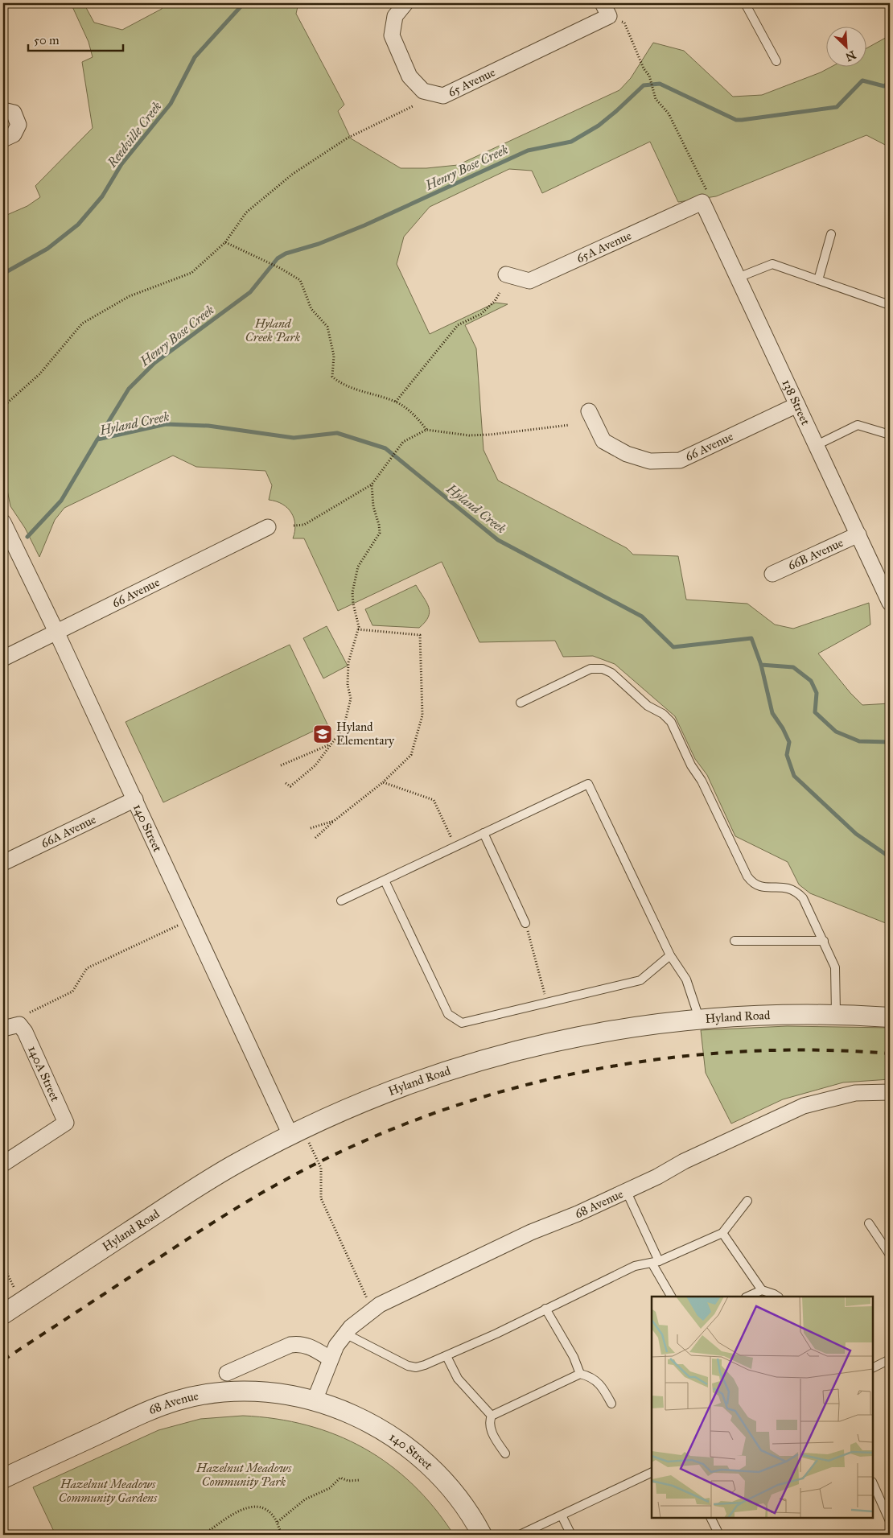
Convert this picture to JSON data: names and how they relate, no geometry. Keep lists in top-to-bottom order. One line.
{"streets":{"street":["65 Avenue","65A Avenue","138 Street","66 Avenue","66B Avenue","140 Street","66A Avenue","Hyland Road","140A Street","68 Avenue"]},"crossings":[["65A Avenue","138 Street"],["138 Street","66 Avenue"],["138 Street","66B Avenue"],["66 Avenue","140 Street"],["140 Street","66A Avenue"],["140 Street","Hyland Road"],["140 Street","68 Avenue"]],"water":["Reedville Creek","Henry Bose Creek","Hyland Creek"],"parks":["Hyland Creek Park","Hazelnut Meadows Community Park","Hazelnut Meadows Community Gardens"],"places":{"school or university":["Hyland Elementary"]},"scale_bar":"50 m","north":"bottom right"}
